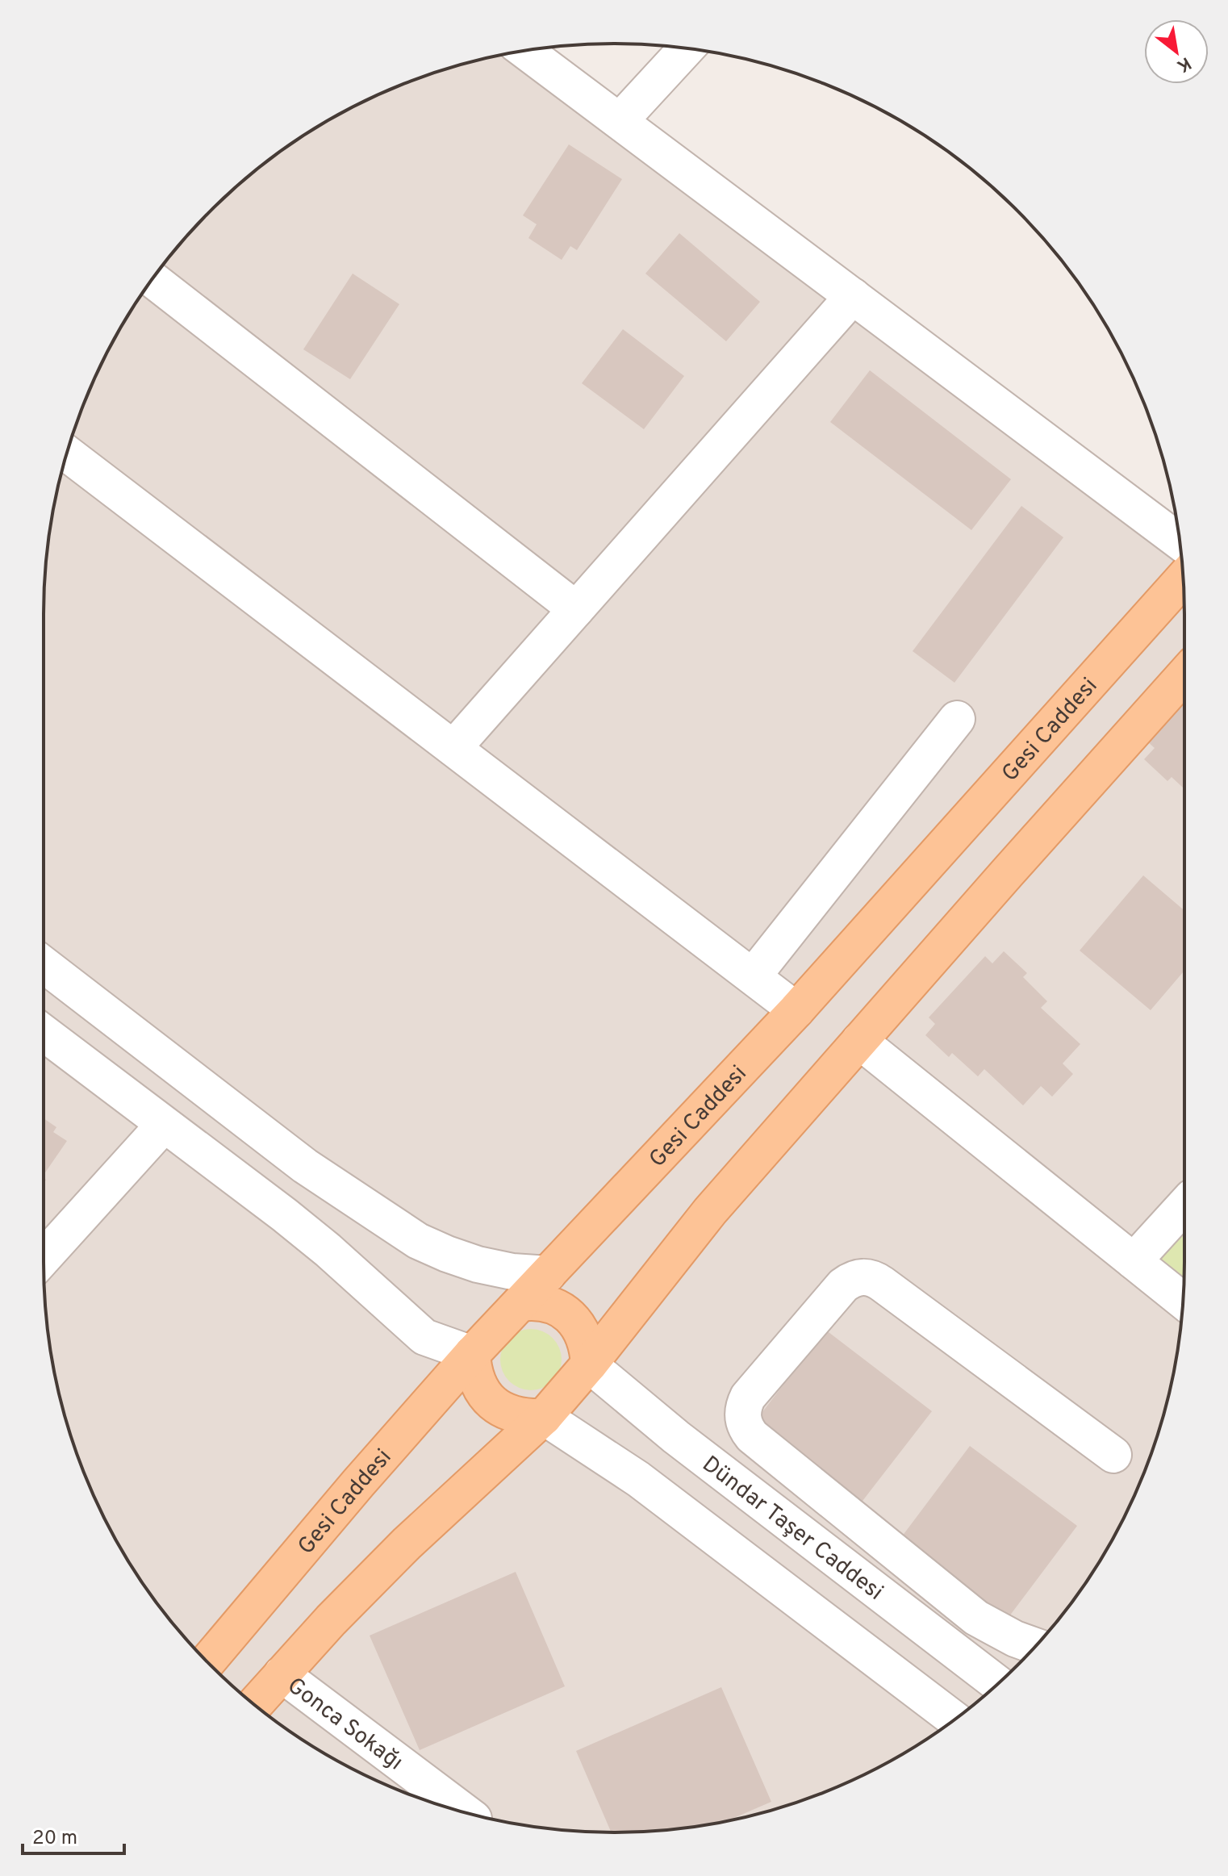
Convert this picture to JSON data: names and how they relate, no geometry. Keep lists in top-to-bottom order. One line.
{"streets":{"main road":["Gesi Caddesi"],"street":["Dündar Taşer Caddesi","Gonca Sokağı"]},"crossings":[["Gesi Caddesi","Dündar Taşer Caddesi"]],"scale_bar":"20 m","north":"bottom right"}
